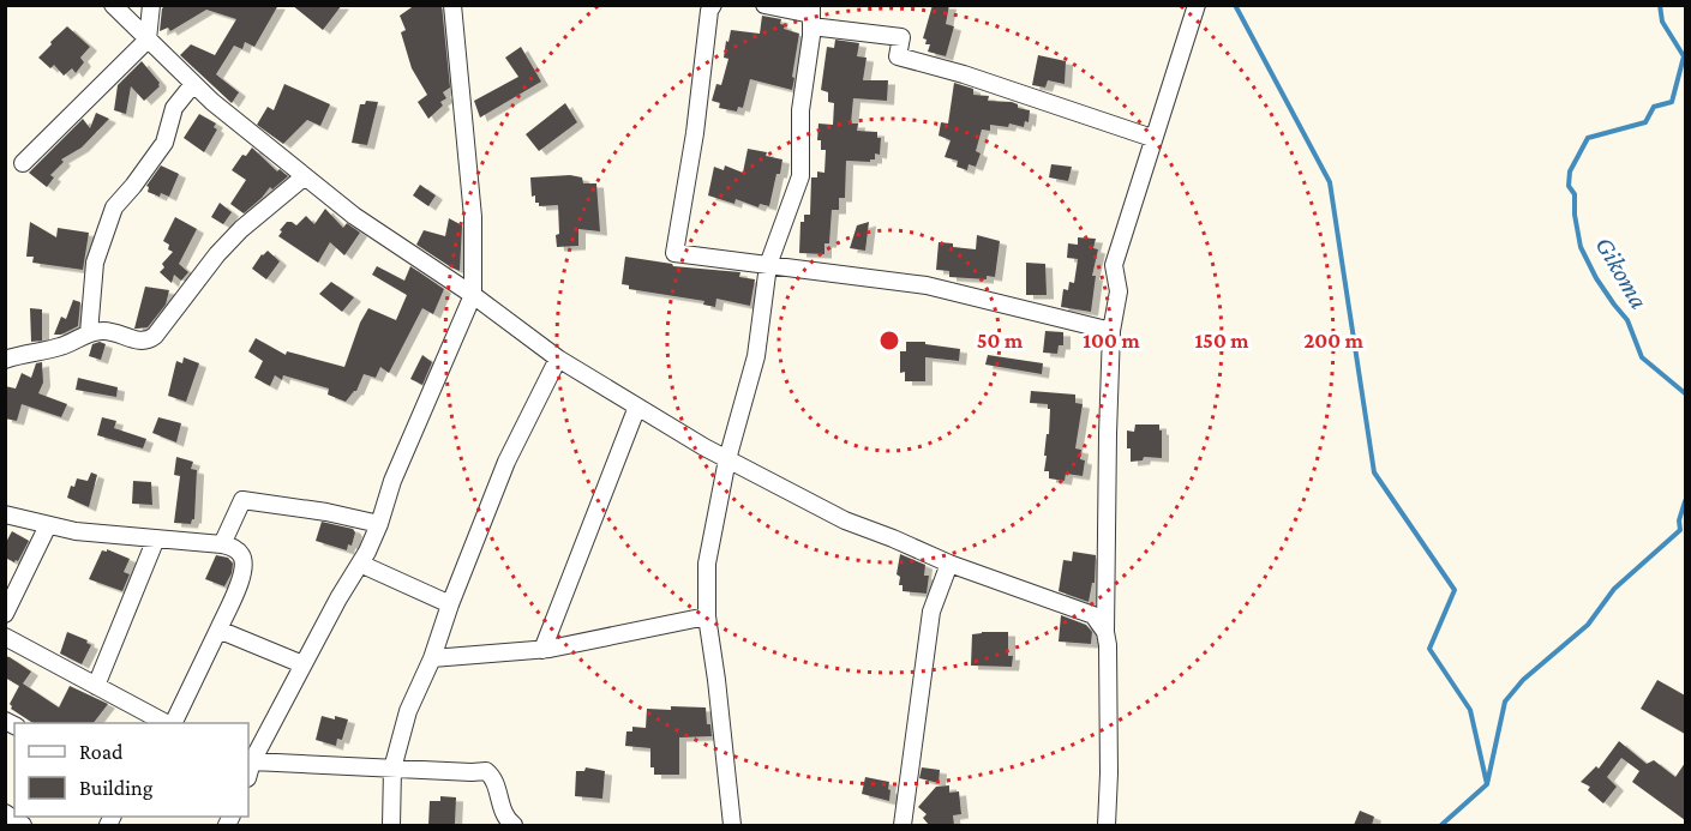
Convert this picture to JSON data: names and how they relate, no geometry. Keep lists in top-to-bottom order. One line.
{"water":["Gikoma"],"legend":["Road","Building"],"rings":["50 m","100 m","150 m","200 m"]}
